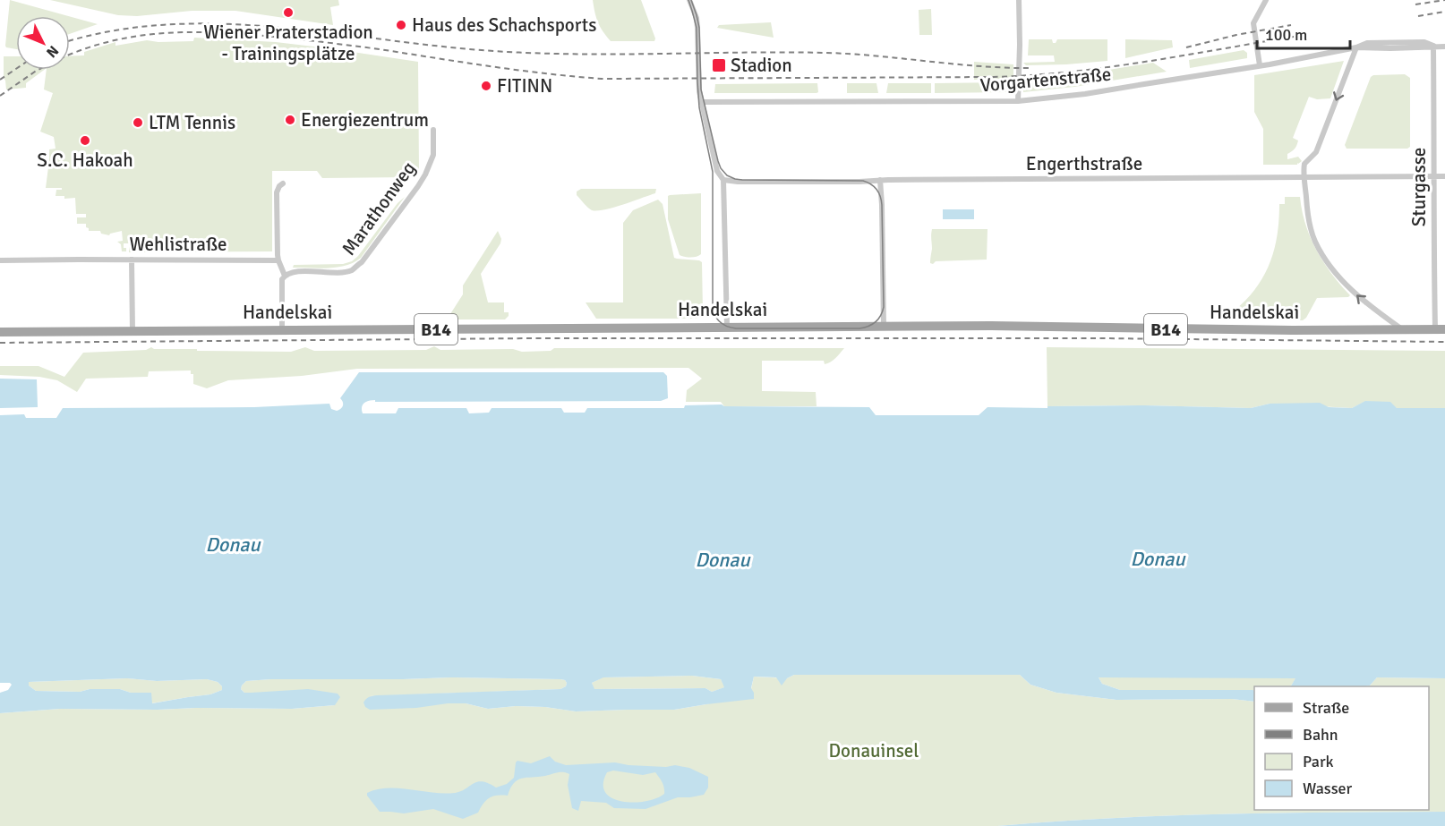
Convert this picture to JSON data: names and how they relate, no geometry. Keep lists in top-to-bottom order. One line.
{"streets":{"main road":["Handelskai","B14"],"street":["Vorgartenstraße","Engerthstraße","Sturgasse","Marathonweg","Wehlistraße"]},"crossings":[["Vorgartenstraße","Sturgasse"],["Engerthstraße","Sturgasse"],["Sturgasse","Handelskai"]],"water":["Donau"],"parks":["Donauinsel"],"places":{"other":["Wiener Praterstadion - Trainingsplätze","Haus des Schachsports","FITINN","Energiezentrum","LTM Tennis","S.C. Hakoah"],"transit":["Stadion"]},"legend":["Straße","Bahn","Park","Wasser"],"scale_bar":"100 m","north":"bottom right"}
